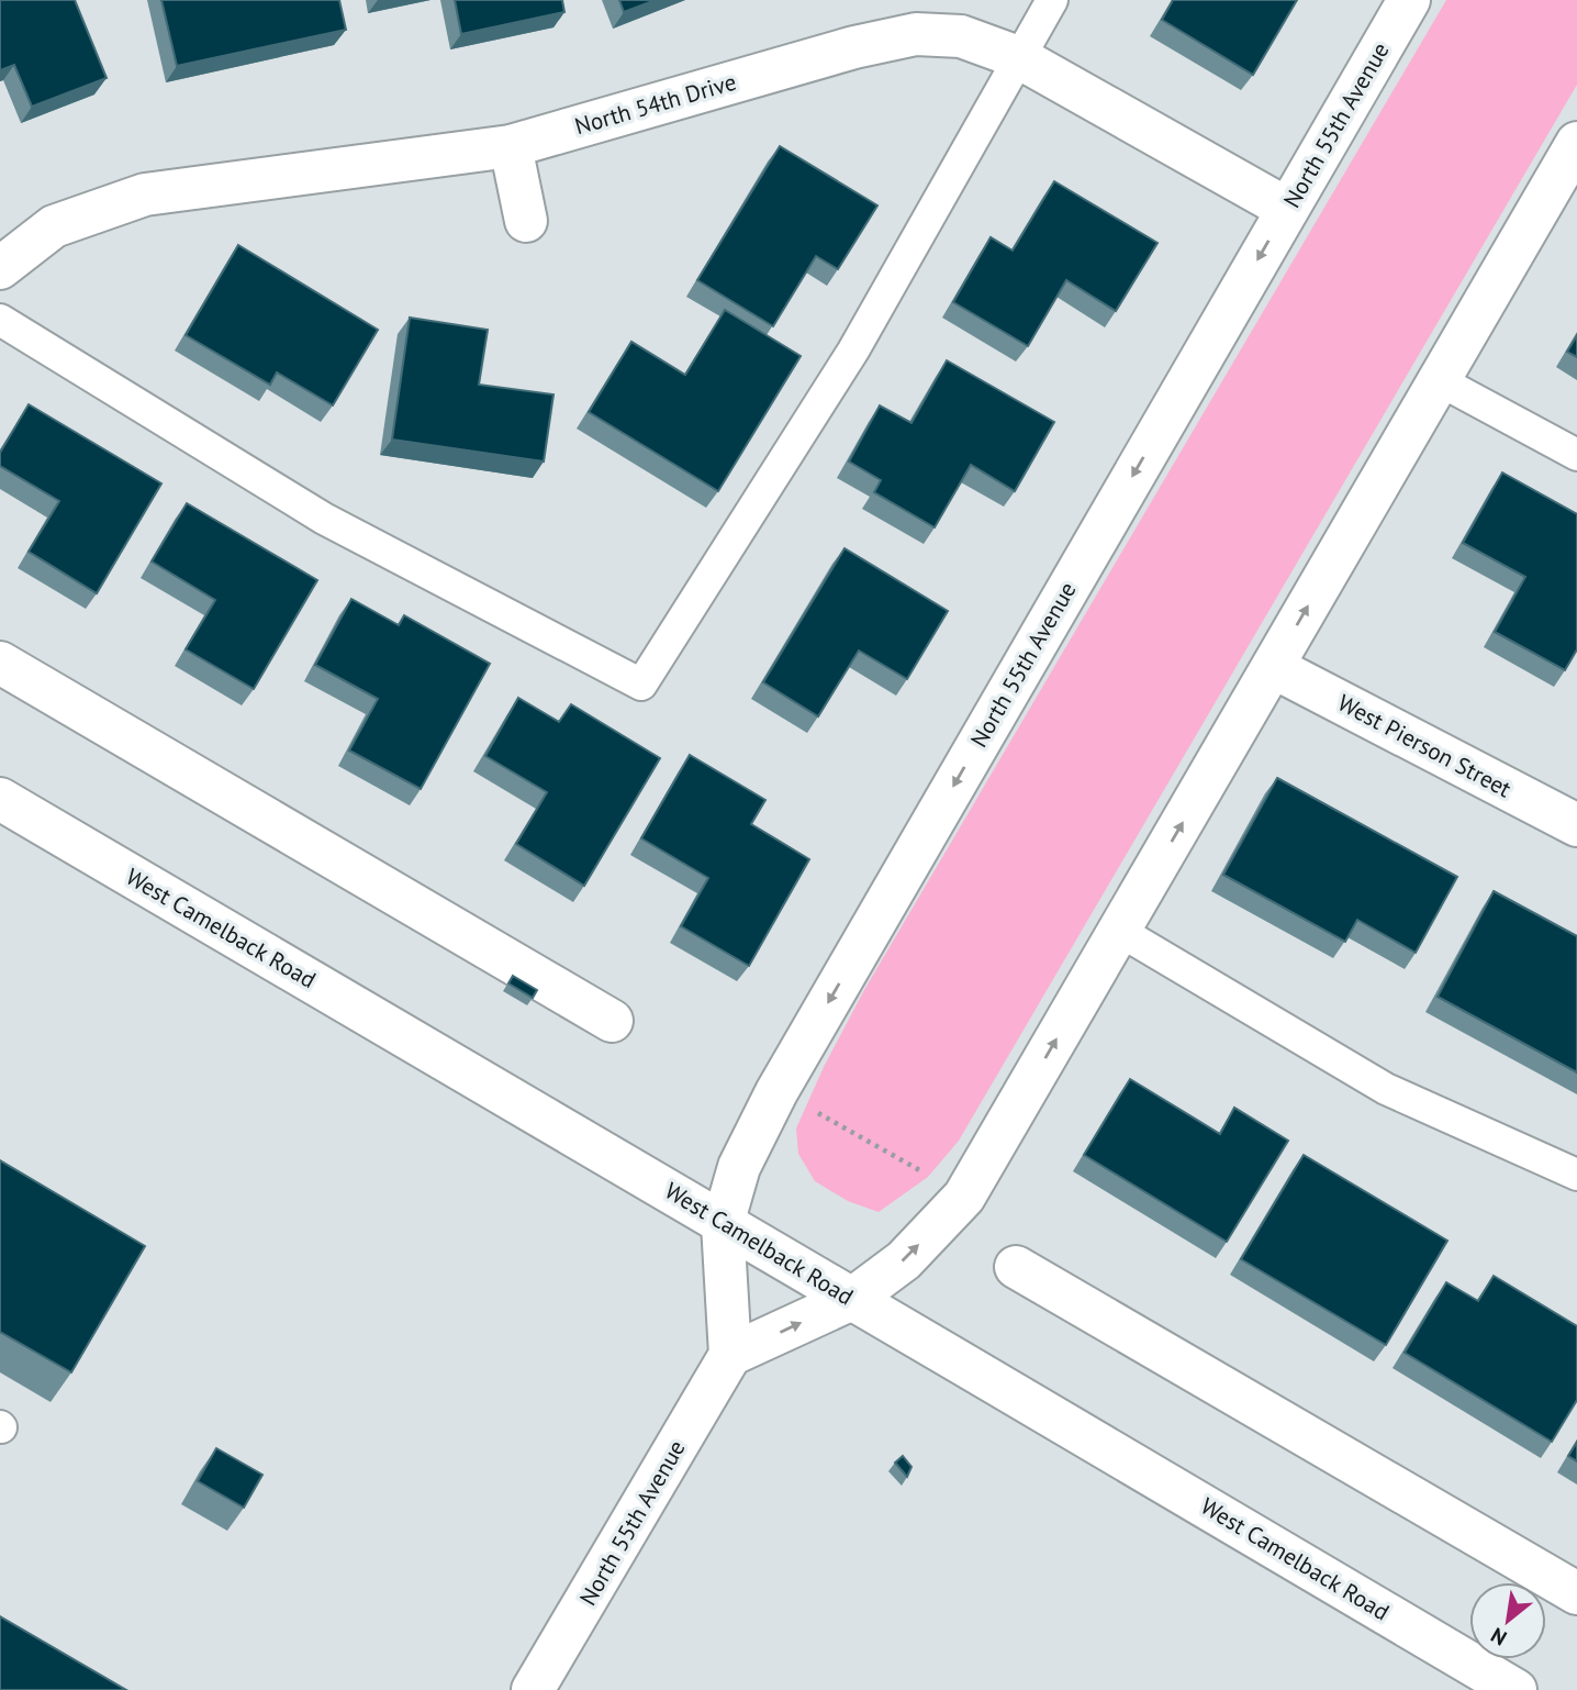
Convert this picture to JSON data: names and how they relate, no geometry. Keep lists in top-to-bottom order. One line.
{"streets":{"street":["North 54th Drive","North 55th Avenue","West Pierson Street","West Camelback Road"]},"crossings":[["North 54th Drive","North 55th Avenue"],["North 55th Avenue","West Camelback Road"]],"north":"bottom left"}
